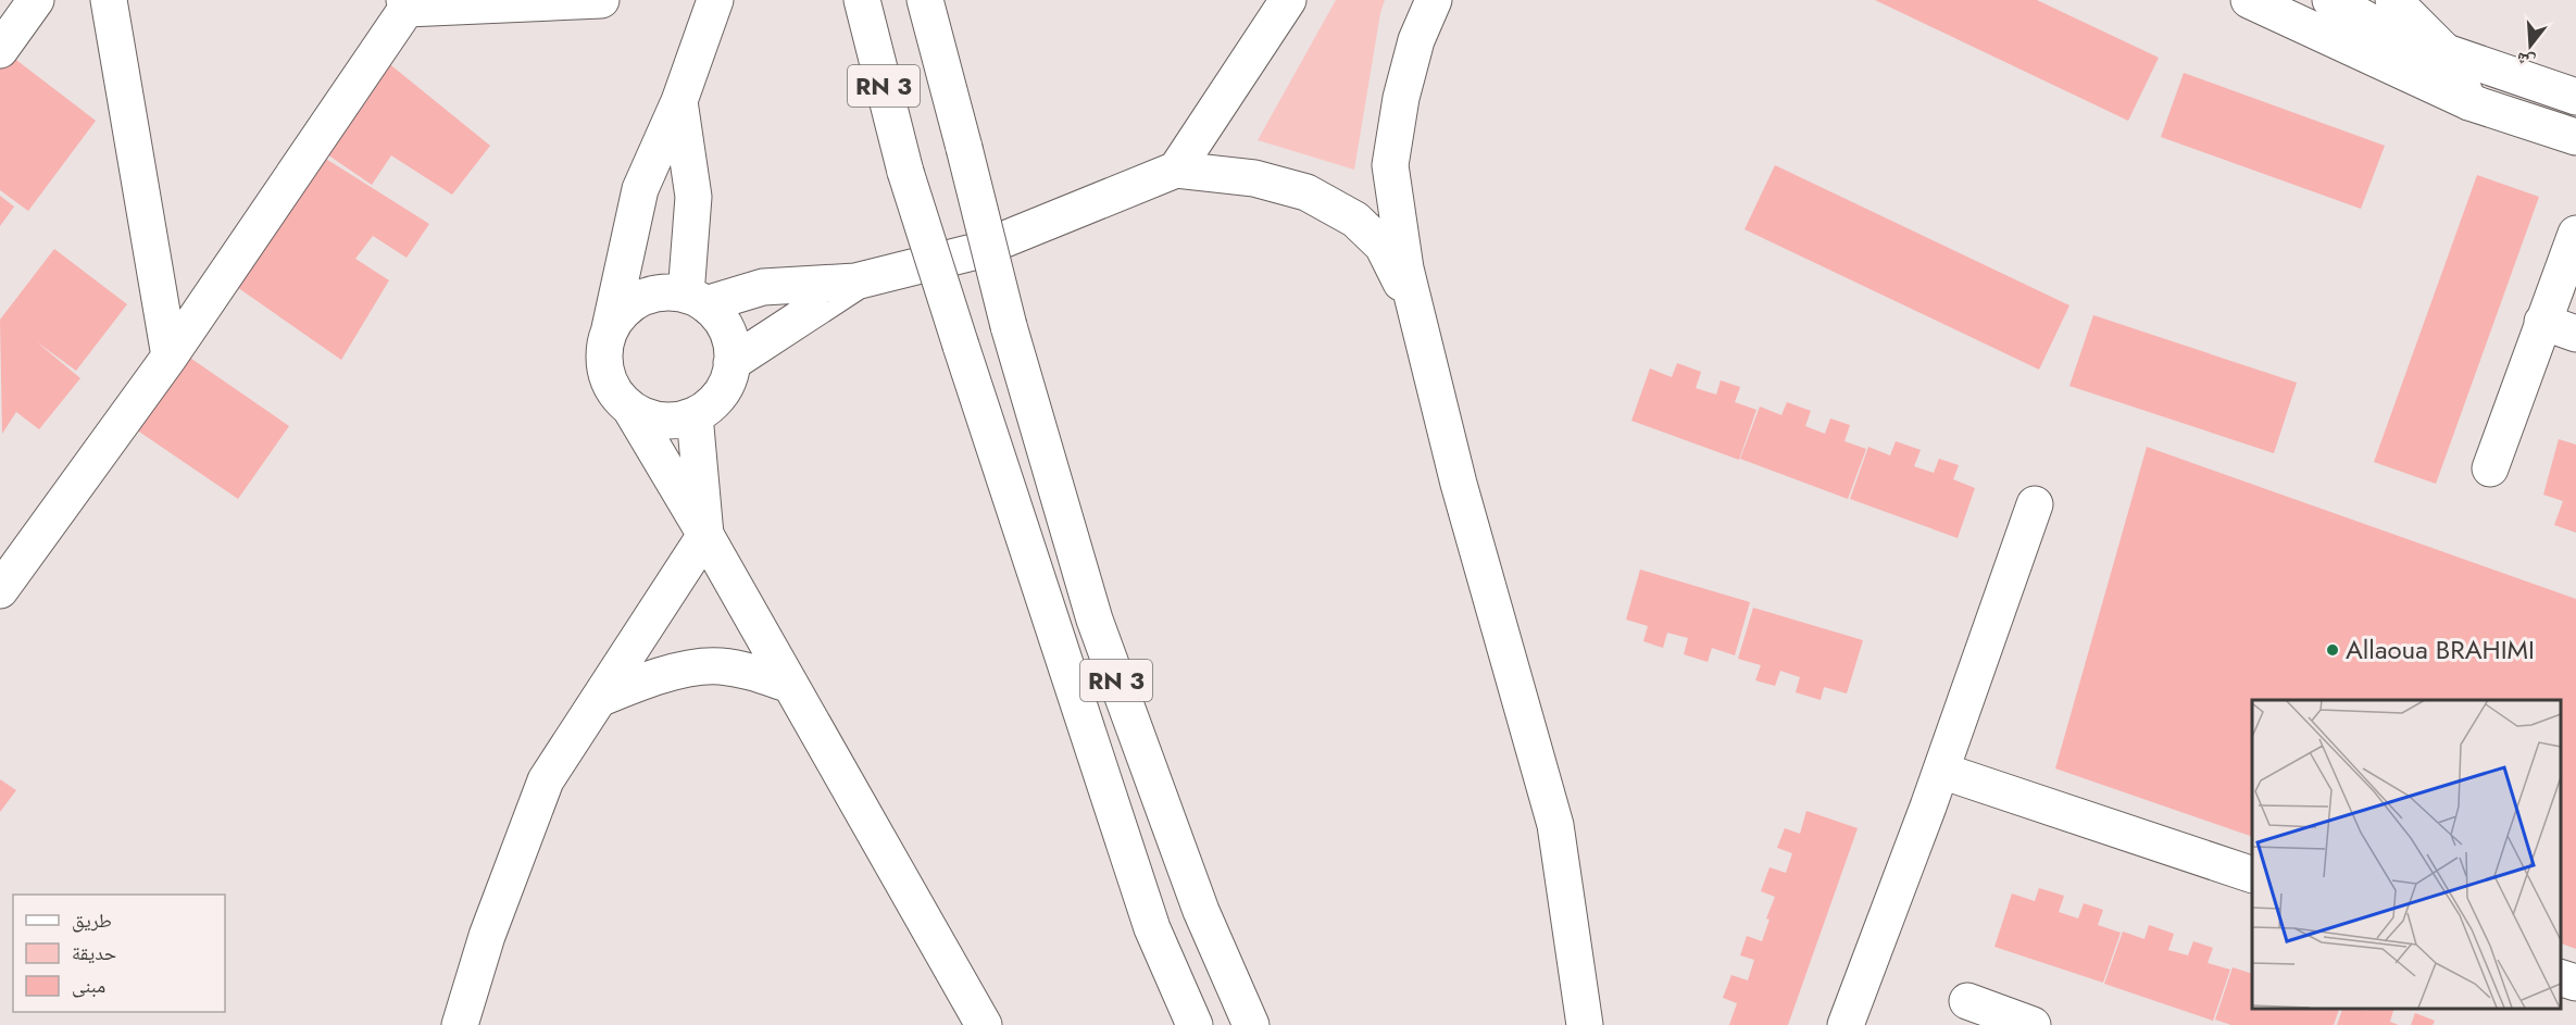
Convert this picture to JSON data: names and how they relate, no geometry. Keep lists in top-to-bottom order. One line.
{"streets":{"main road":["RN 3"]},"places":["Allaoua BRAHIMI"],"legend":["طريق","حديقة","مبنى"],"north":"bottom"}
